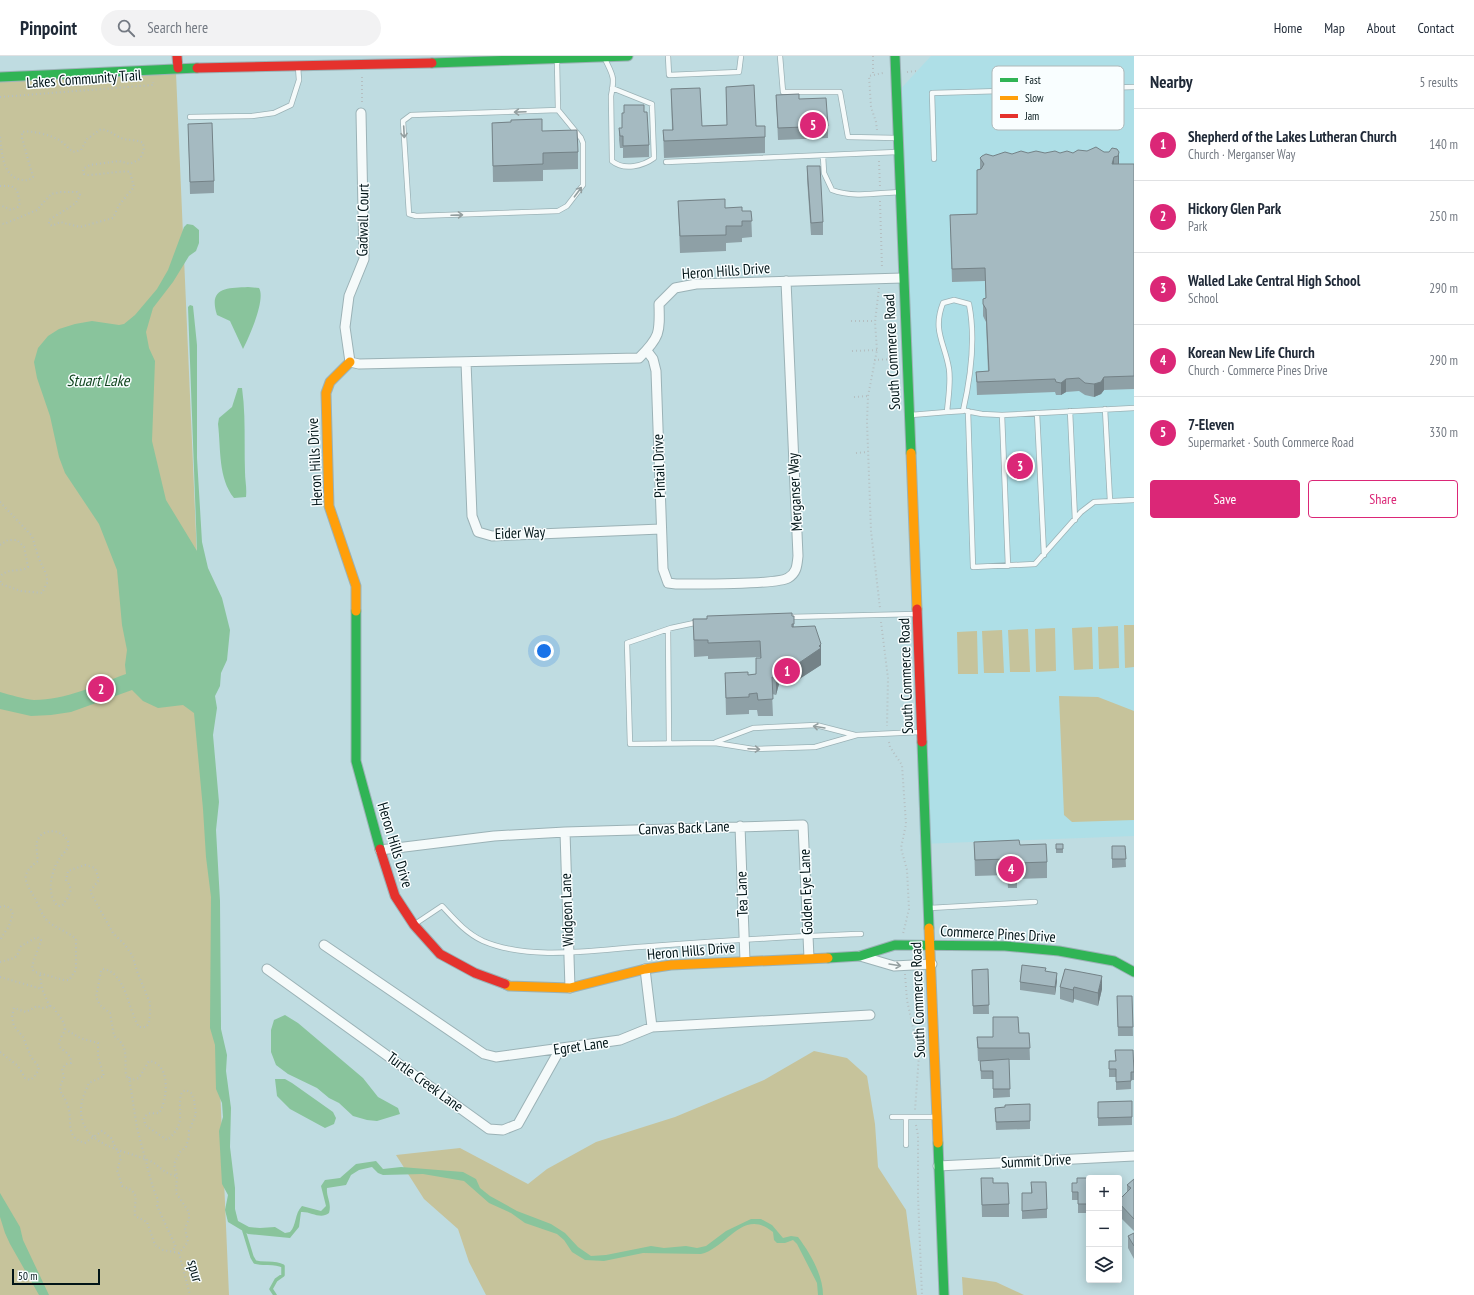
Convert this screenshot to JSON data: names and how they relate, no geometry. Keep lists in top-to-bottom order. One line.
{"streets":{"street":["Gadwall Court","Heron Hills Drive","South Commerce Road","Pintail Drive","Merganser Way","Eider Way","Canvas Back Lane","Golden Eye Lane","Tea Lane","Widgeon Lane","Commerce Pines Drive","Egret Lane","Turtle Creek Lane","Summit Drive"],"path":["Lakes Community Trail","spur"]},"crossings":[["Gadwall Court","Heron Hills Drive"],["Heron Hills Drive","South Commerce Road"],["Heron Hills Drive","Pintail Drive"],["Heron Hills Drive","Merganser Way"],["Heron Hills Drive","Eider Way"],["Heron Hills Drive","Canvas Back Lane"],["Heron Hills Drive","Golden Eye Lane"],["Heron Hills Drive","Tea Lane"],["Heron Hills Drive","Widgeon Lane"],["Heron Hills Drive","Commerce Pines Drive"],["South Commerce Road","Commerce Pines Drive"],["South Commerce Road","Summit Drive"],["Pintail Drive","Merganser Way"],["Pintail Drive","Eider Way"],["Canvas Back Lane","Golden Eye Lane"],["Canvas Back Lane","Tea Lane"],["Canvas Back Lane","Widgeon Lane"],["Egret Lane","Turtle Creek Lane"]],"water":["Stuart Lake"],"legend":["Fast","Slow","Jam"],"scale_bar":"50 m","page":{"header":"Pinpoint","search":"Search here","nav":["Home","Map","About","Contact"],"heading":["Nearby","5 results"],"list":[{"mark":"1","name":"Shepherd of the Lakes Lutheran Church","note":"Church · Merganser Way","value":"140 m"},{"mark":"2","name":"Hickory Glen Park","note":"Park","value":"250 m"},{"mark":"3","name":"Walled Lake Central High School","note":"School","value":"290 m"},{"mark":"4","name":"Korean New Life Church","note":"Church · Commerce Pines Drive","value":"290 m"},{"mark":"5","name":"7-Eleven","note":"Supermarket · South Commerce Road","value":"330 m"}],"pins":["5","3","1","2","4"],"buttons":["Save","Share"],"map_buttons":["+","−"],"scale":"50 m"}}
